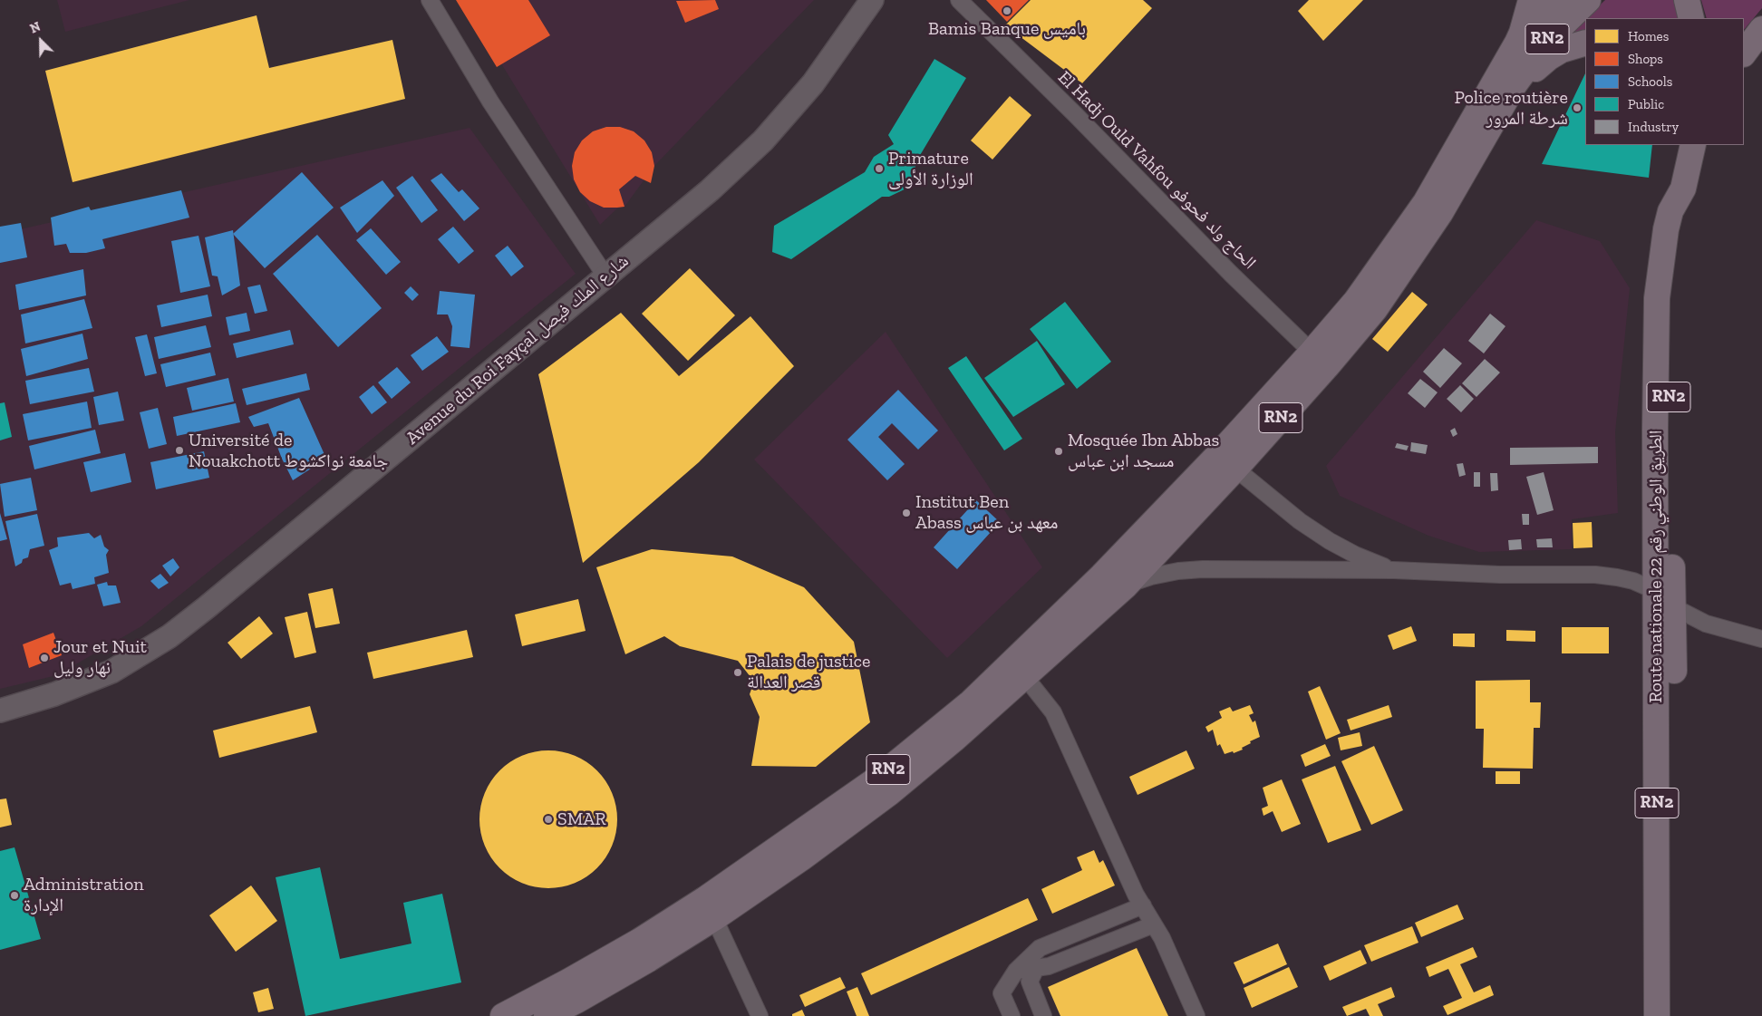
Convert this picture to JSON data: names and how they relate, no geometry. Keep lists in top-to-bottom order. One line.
{"streets":{"highway":["RN2","Route nationale 22 الطريق الوطني رقم"],"street":["El Hadj Ould Vahfou الحاج ولد فحوفو","Avenue du Roi Fayçal شارع الملك فيصل"]},"crossings":[["RN2","El Hadj Ould Vahfou الحاج ولد فحوفو"],["RN2","Route nationale 22 الطريق الوطني رقم"]],"places":["Bamis Banque باميس","Police routière شرطة المرور","Primature الوزارة الأولى","Université de Nouakchott جامعة نواكشوط","Mosquée Ibn Abbas مسجد ابن عباس","Institut Ben Abass معهد بن عباس","Jour et Nuit نهار وليل","Palais de justice قصر العدالة","SMAR","Administration الإدارة"],"legend":["Homes","Shops","Schools","Public","Industry"],"north":"top left"}
